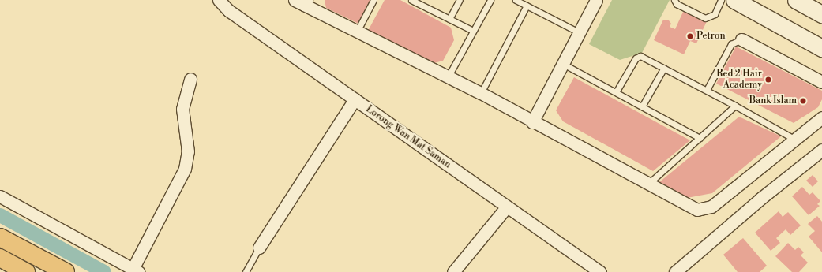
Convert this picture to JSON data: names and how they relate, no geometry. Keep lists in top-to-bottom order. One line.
{"streets":{"street":["Lorong Wan Mat Saman"]},"places":["Petron","Red 2 Hair Academy","Bank Islam"]}
